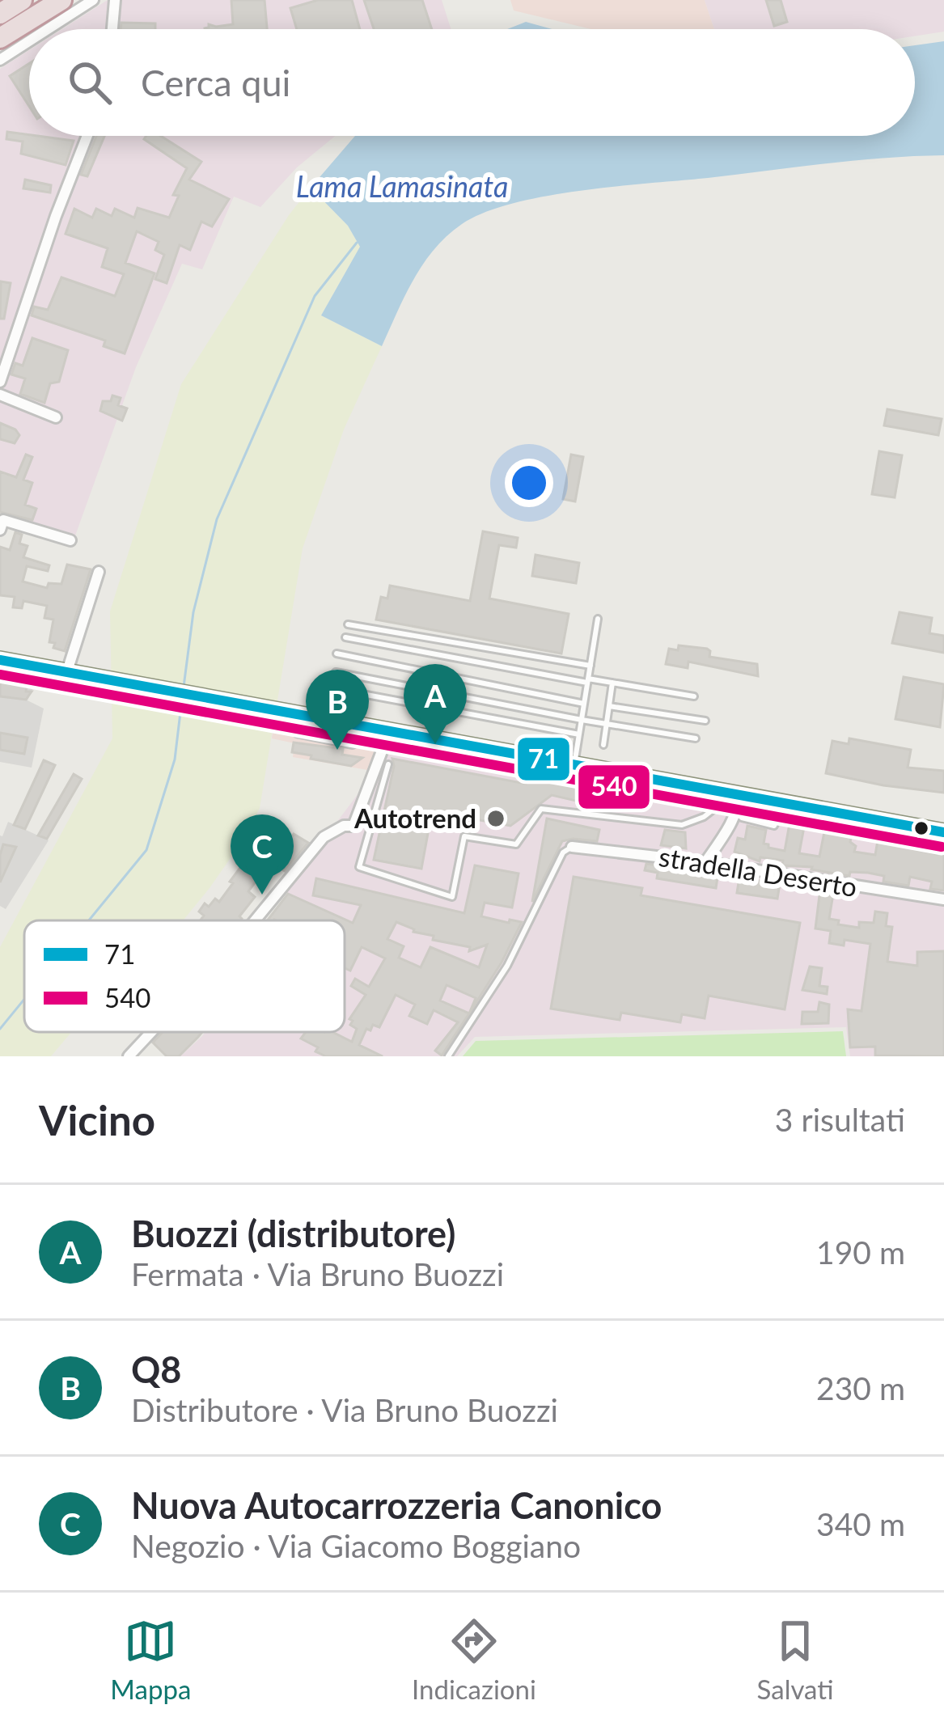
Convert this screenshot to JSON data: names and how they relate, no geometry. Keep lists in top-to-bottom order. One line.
{"streets":{"street":["stradella Deserto"]},"water":["Lama Lamasinata"],"places":["Autotrend"],"lines":["transit line 71","transit line 540"],"legend":["71","540"],"page":{"search":"Cerca qui","pins":["A","B","C"],"heading":["Vicino","3 risultati"],"list":[{"mark":"A","name":"Buozzi (distributore)","note":"Fermata · Via Bruno Buozzi","value":"190 m"},{"mark":"B","name":"Q8","note":"Distributore · Via Bruno Buozzi","value":"230 m"},{"mark":"C","name":"Nuova Autocarrozzeria Canonico","note":"Negozio · Via Giacomo Boggiano","value":"340 m"}],"nav":["Mappa","Indicazioni","Salvati"]}}
